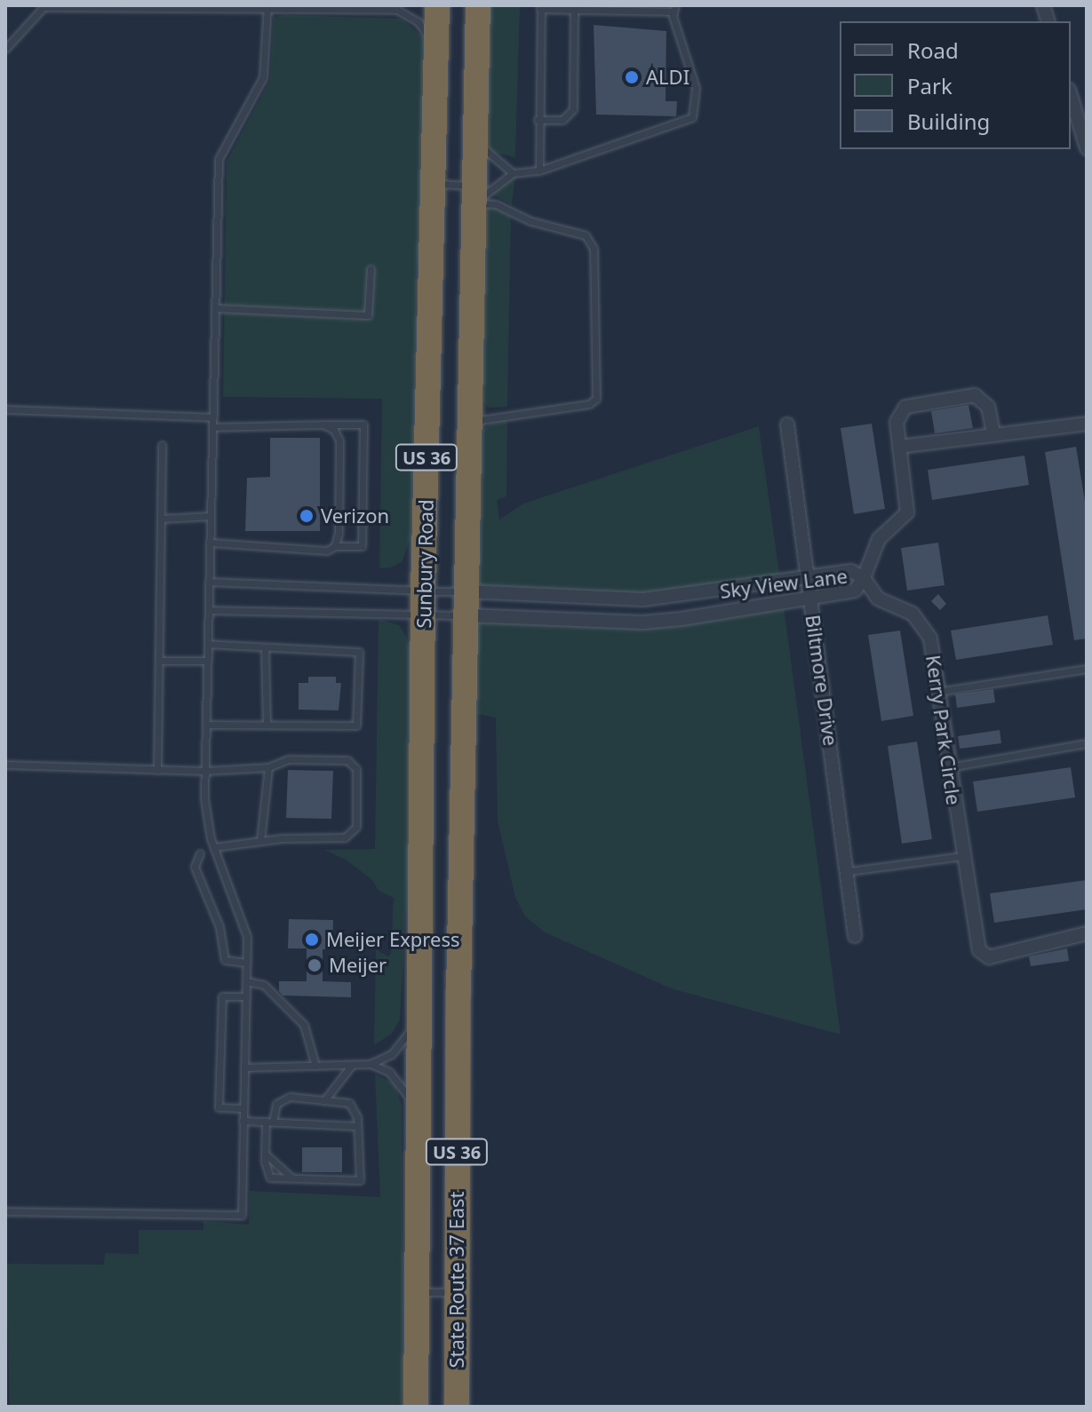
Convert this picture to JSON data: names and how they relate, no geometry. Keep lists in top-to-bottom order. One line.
{"streets":{"highway":["US 36","Sunbury Road","State Route 37 East"],"street":["Sky View Lane","Biltmore Drive","Kerry Park Circle"]},"crossings":[["US 36","Sky View Lane"],["US 36","State Route 37 East"],["Sunbury Road","State Route 37 East"],["Sky View Lane","Biltmore Drive"],["Sky View Lane","Kerry Park Circle"],["Sky View Lane","State Route 37 East"]],"places":["ALDI","Verizon","Meijer Express","Meijer"],"legend":["Road","Park","Building"]}
